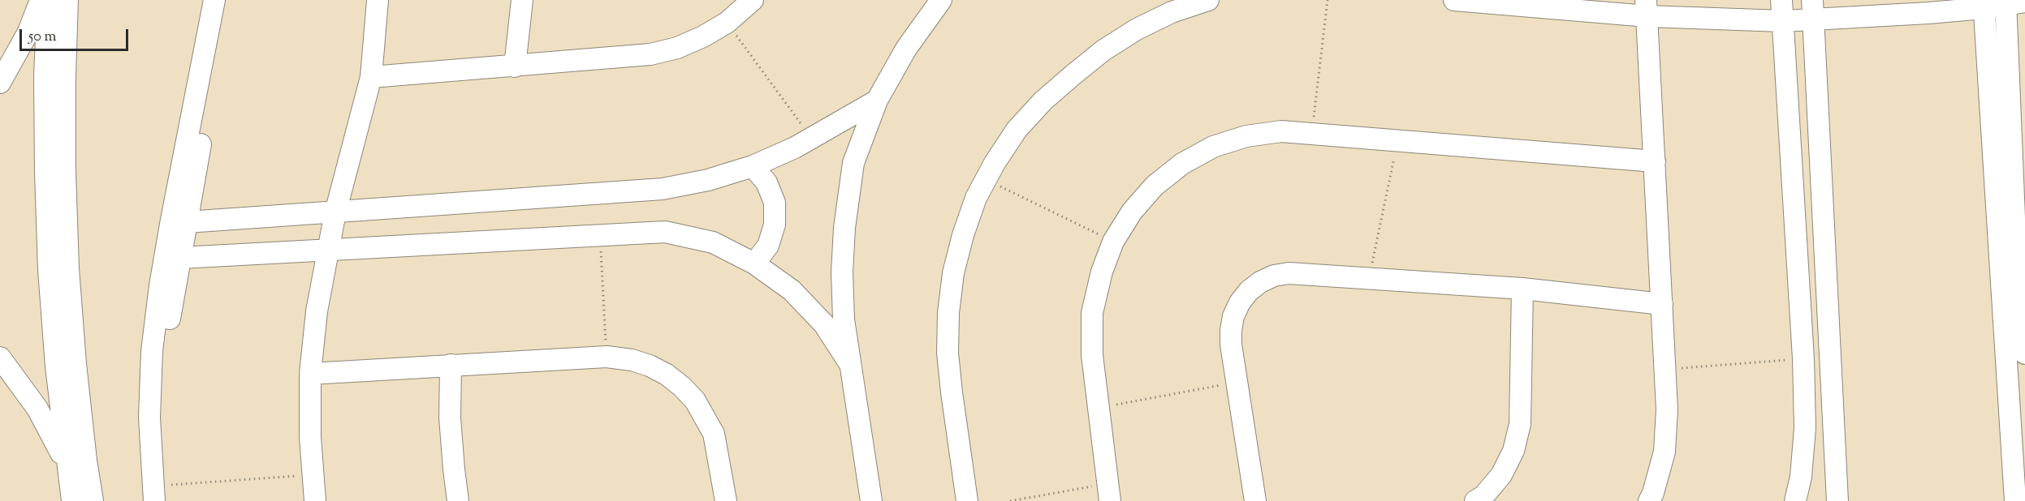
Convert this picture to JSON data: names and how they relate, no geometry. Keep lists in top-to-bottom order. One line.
{"scale_bar":"50 m"}
